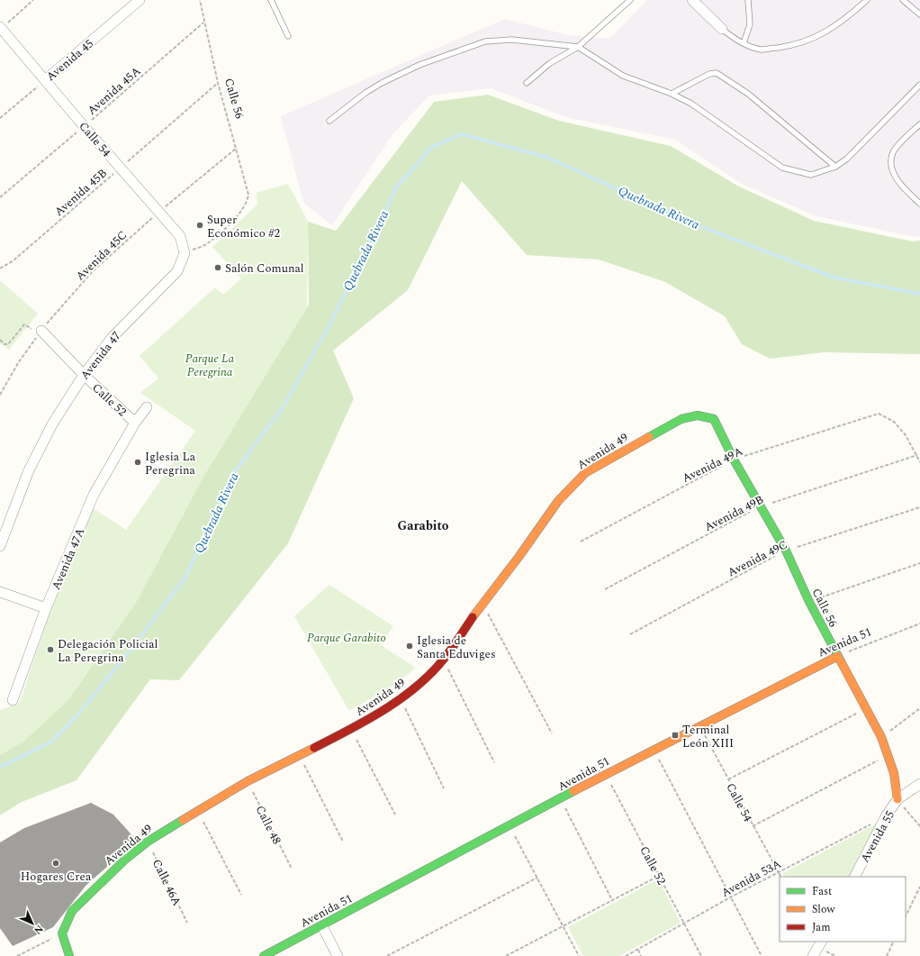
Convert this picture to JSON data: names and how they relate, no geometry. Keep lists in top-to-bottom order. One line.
{"streets":{"street":["Avenida 45","Calle 56","Calle 54","Avenida 47","Calle 52","Avenida 49","Avenida 47A","Avenida 51","Avenida 55"],"path":["Avenida 45A","Avenida 45B","Avenida 45C","Avenida 49A","Avenida 49B","Avenida 49C","Calle 48","Avenida 53A","Calle 46A"]},"crossings":[["Avenida 45","Calle 54"],["Avenida 45A","Calle 56"],["Avenida 45A","Calle 54"],["Calle 56","Calle 54"],["Calle 56","Avenida 45B"],["Calle 56","Avenida 45C"],["Calle 56","Avenida 47"],["Calle 56","Avenida 49"],["Calle 56","Avenida 49A"],["Calle 56","Avenida 49B"],["Calle 56","Avenida 49C"],["Calle 56","Avenida 51"],["Calle 56","Avenida 55"],["Calle 54","Avenida 45B"],["Calle 54","Avenida 45C"],["Calle 54","Avenida 47"],["Calle 54","Avenida 51"],["Calle 54","Avenida 53A"],["Avenida 45C","Calle 52"],["Avenida 47","Calle 52"],["Calle 52","Avenida 47A"],["Calle 52","Avenida 51"],["Calle 52","Avenida 53A"],["Avenida 49","Calle 48"],["Avenida 49","Calle 46A"],["Avenida 49A","Avenida 49B"],["Avenida 55","Avenida 53A"]],"districts":["Garabito"],"water":["Quebrada Rivera"],"parks":["Parque La Peregrina","Parque Garabito"],"places":{"other":["Super Económico #2","Salón Comunal","Iglesia La Peregrina","Iglesia de Santa Eduviges","Delegación Policial La Peregrina","Hogares Crea"],"transit":["Terminal León XIII"]},"legend":["Fast","Slow","Jam"],"north":"bottom right"}
